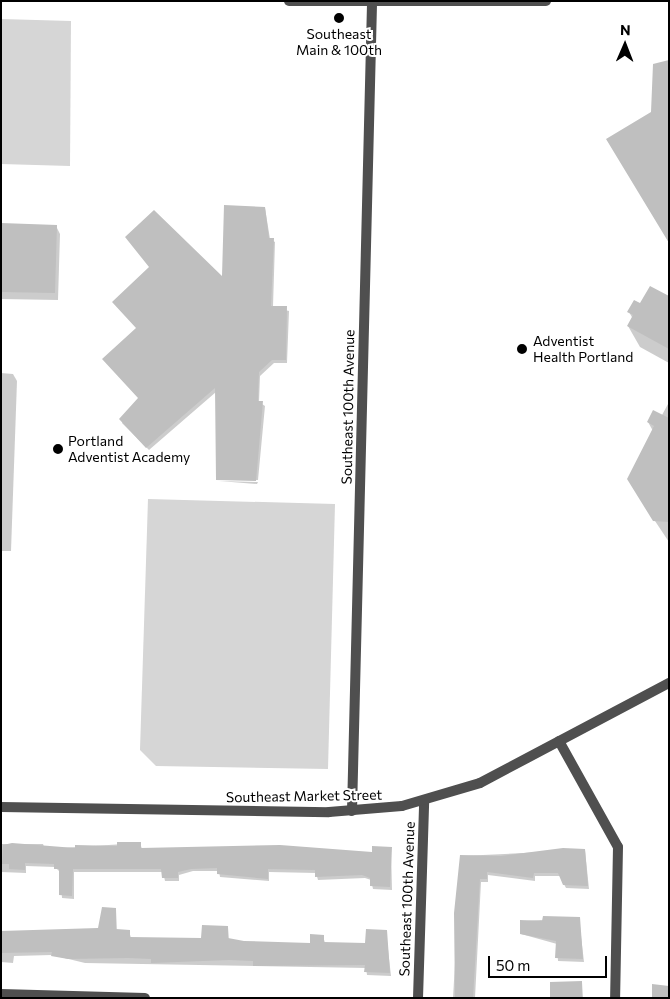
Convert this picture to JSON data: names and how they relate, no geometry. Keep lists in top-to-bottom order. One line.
{"streets":{"street":["Southeast 100th Avenue","Southeast Market Street"]},"crossings":[["Southeast 100th Avenue","Southeast Market Street"]],"places":["Southeast Main & 100th","Adventist Health Portland","Portland Adventist Academy"],"scale_bar":"50 m","north":"top"}
